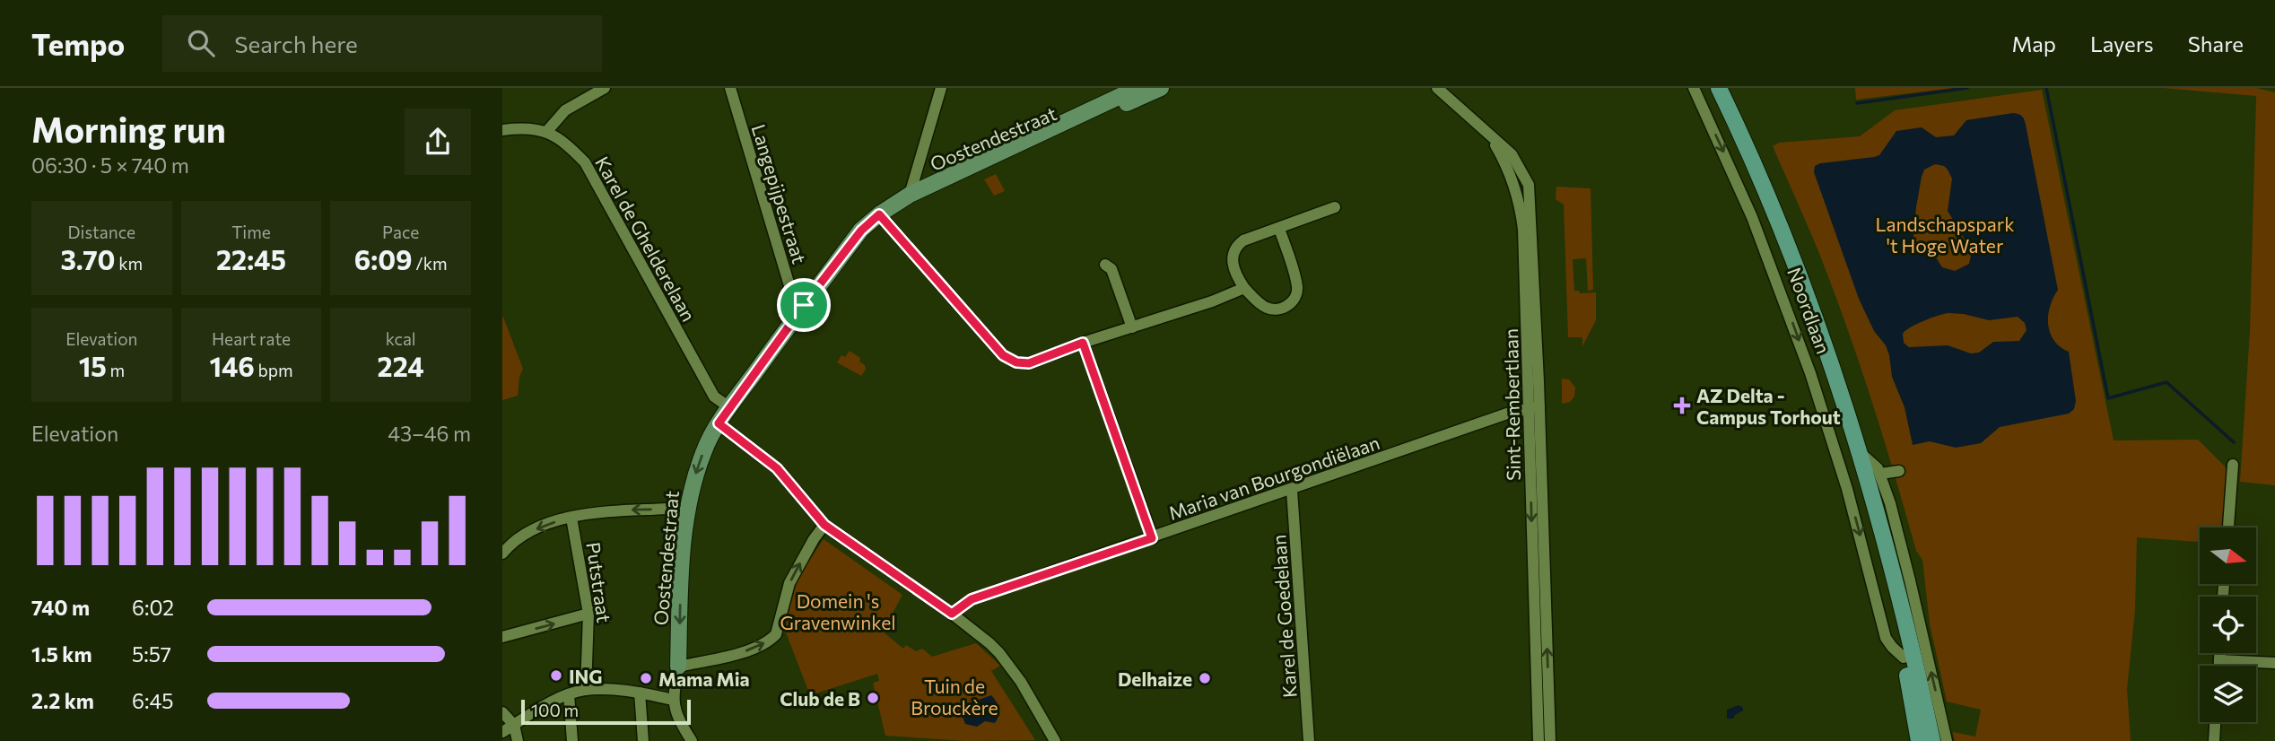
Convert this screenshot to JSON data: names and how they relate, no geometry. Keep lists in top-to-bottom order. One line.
{"streets":{"main road":["Noordlaan"],"street":["Oostendestraat","Langepijpestraat","Karel de Ghelderelaan","Sint-Rembertlaan","Maria van Bourgondiëlaan","Putstraat","Karel de Goedelaan"]},"crossings":[["Oostendestraat","Langepijpestraat"],["Oostendestraat","Karel de Ghelderelaan"],["Sint-Rembertlaan","Maria van Bourgondiëlaan"],["Maria van Bourgondiëlaan","Karel de Goedelaan"]],"parks":["Landschapspark 't Hoge Water","Domein 's Gravenwinkel","Tuin de Brouckère"],"places":{"health":["AZ Delta - Campus Torhout"],"other":["ING","Mama Mia","Delhaize","Club de B"]},"scale_bar":"100 m","north":"right","page":{"header":"Tempo","search":"Search here","nav":["Map","Layers","Share"],"heading":["Morning run","06:30 · 5 × 740 m"],"stats":[["Distance","3.70 km"],["Time","22:45"],["Pace","6:09 /km"],["Elevation","15 m"],["Heart rate","146 bpm"],["kcal","224"]],"chart":["Elevation","43–46 m"],"list":[{"name":"740 m","note":"6:02"},{"name":"1.5 km","note":"5:57"},{"name":"2.2 km","note":"6:45"}],"scale":"100 m"}}
